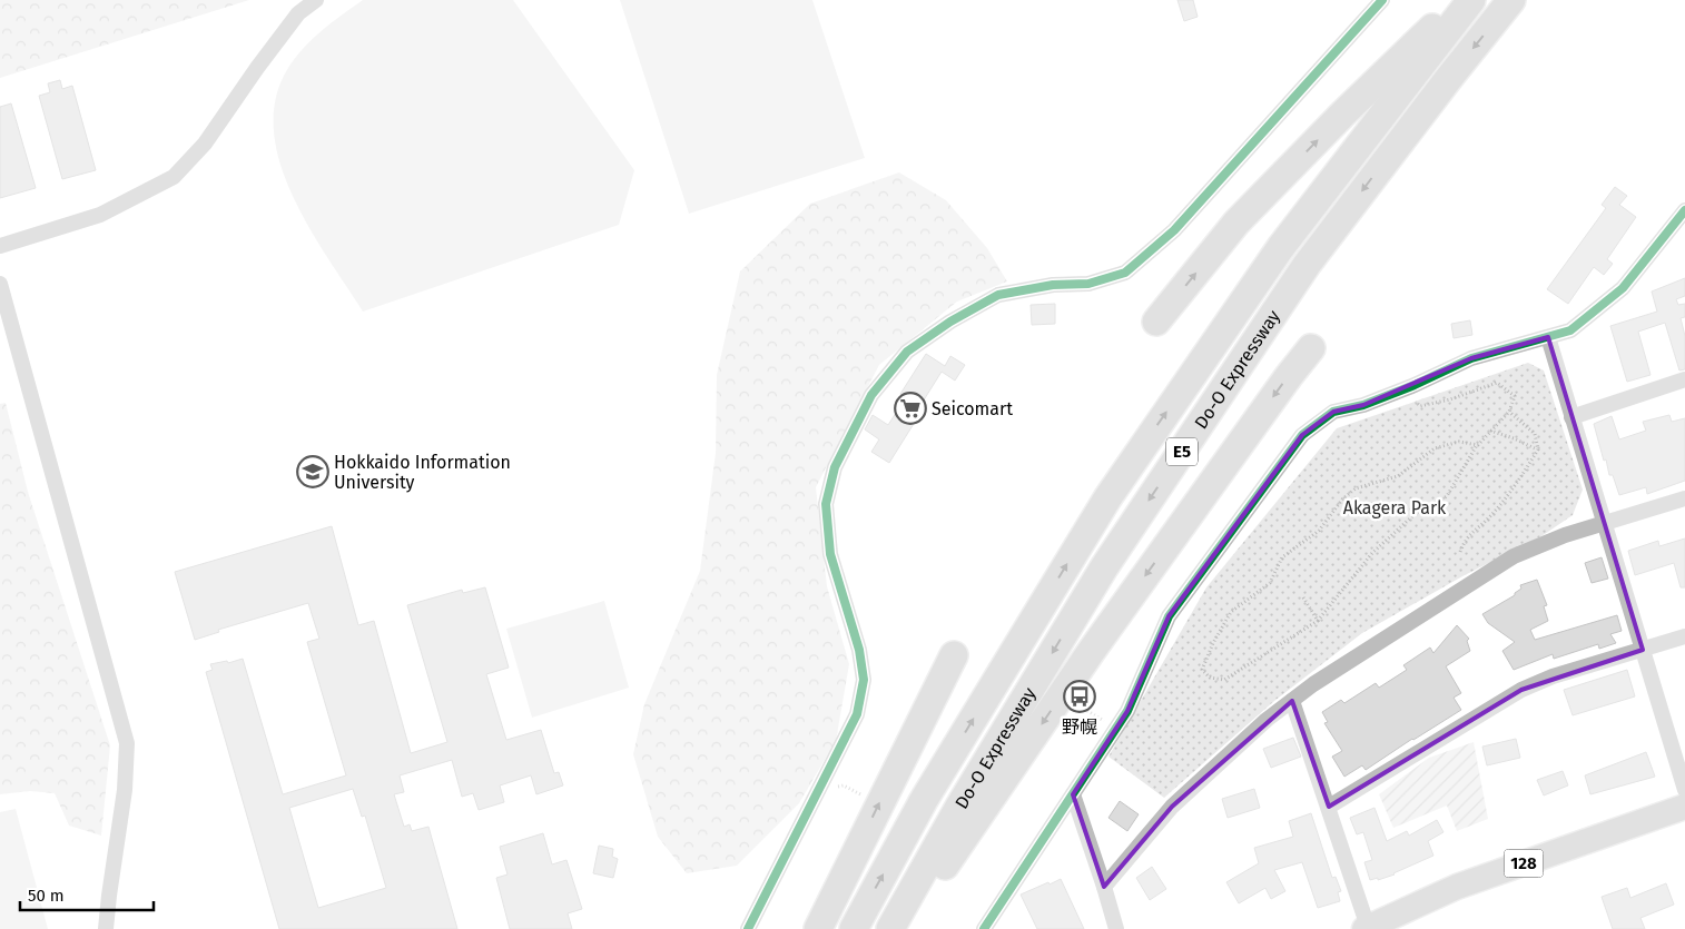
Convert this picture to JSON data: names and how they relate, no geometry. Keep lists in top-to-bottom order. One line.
{"streets":{"highway":["Do-O Expressway","E5"],"main road":["128"]},"parks":["Akagera Park"],"places":{"supermarket":["Seicomart"],"school or university":["Hokkaido Information University"],"bus stop":["野幌"]},"scale_bar":"50 m"}
